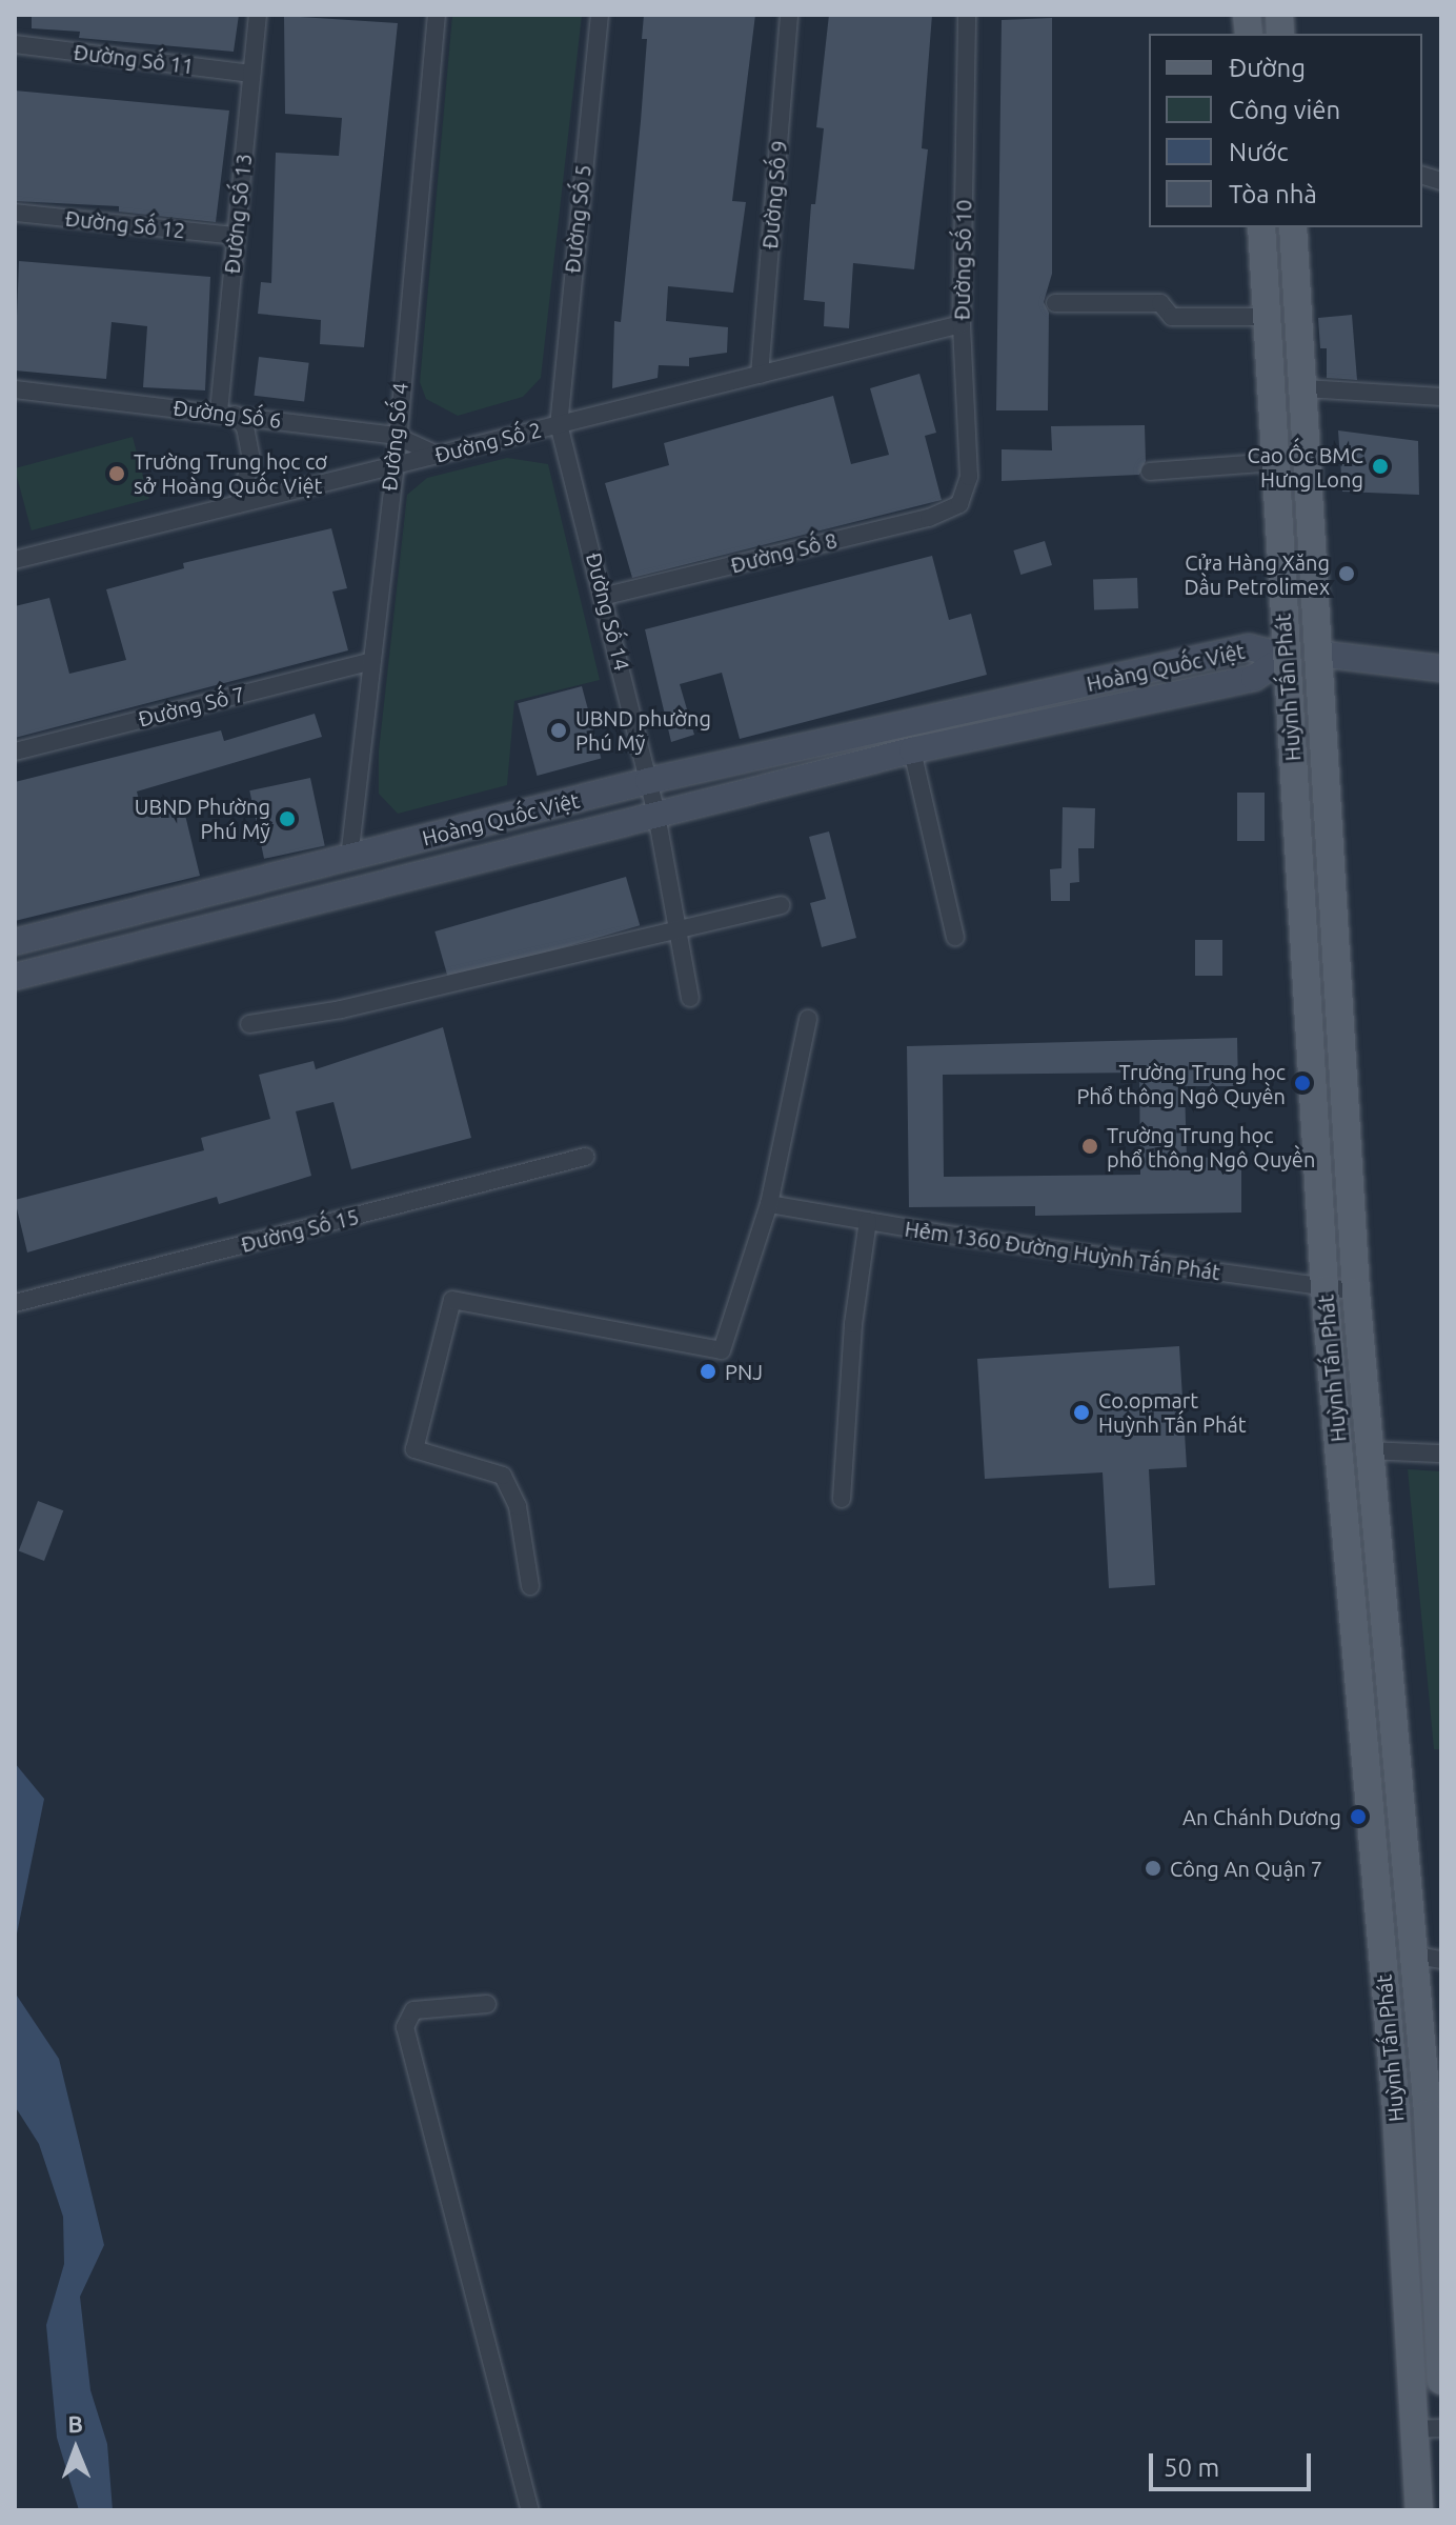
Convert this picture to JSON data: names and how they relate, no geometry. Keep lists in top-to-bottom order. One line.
{"streets":{"main road":["Hoàng Quốc Việt","Huỳnh Tấn Phát"],"street":["Đường Số 11","Đường Số 9","Đường Số 13","Đường Số 5","Đường Số 12","Đường Số 10","Đường Số 6","Đường Số 4","Đường Số 2","Đường Số 8","Đường Số 14","Đường Số 7","Đường Số 15","Hẻm 1360 Đường Huỳnh Tấn Phát"]},"crossings":[["Đường Số 11","Đường Số 13"],["Đường Số 9","Đường Số 2"],["Đường Số 13","Đường Số 12"],["Đường Số 13","Đường Số 6"],["Đường Số 5","Đường Số 2"],["Đường Số 5","Đường Số 14"],["Đường Số 10","Đường Số 2"],["Đường Số 10","Đường Số 8"],["Đường Số 6","Đường Số 4"],["Đường Số 6","Đường Số 2"],["Đường Số 4","Đường Số 2"],["Đường Số 4","Hoàng Quốc Việt"],["Đường Số 4","Đường Số 7"],["Đường Số 2","Đường Số 14"],["Đường Số 8","Đường Số 14"],["Đường Số 14","Hoàng Quốc Việt"],["Hoàng Quốc Việt","Huỳnh Tấn Phát"],["Huỳnh Tấn Phát","Hẻm 1360 Đường Huỳnh Tấn Phát"]],"places":["Cao Ốc BMC Hưng Long","Trường Trung học cơ sở Hoàng Quốc Việt","Cửa Hàng Xăng Dầu Petrolimex","UBND phường Phú Mỹ","UBND Phường Phú Mỹ","Trường Trung học Phổ thông Ngô Quyền","Trường Trung học phổ thông Ngô Quyền","PNJ","Co.opmart Huỳnh Tấn Phát","An Chánh Dương","Công An Quận 7"],"legend":["Đường","Công viên","Nước","Tòa nhà"],"scale_bar":"50 m","north":"top"}
